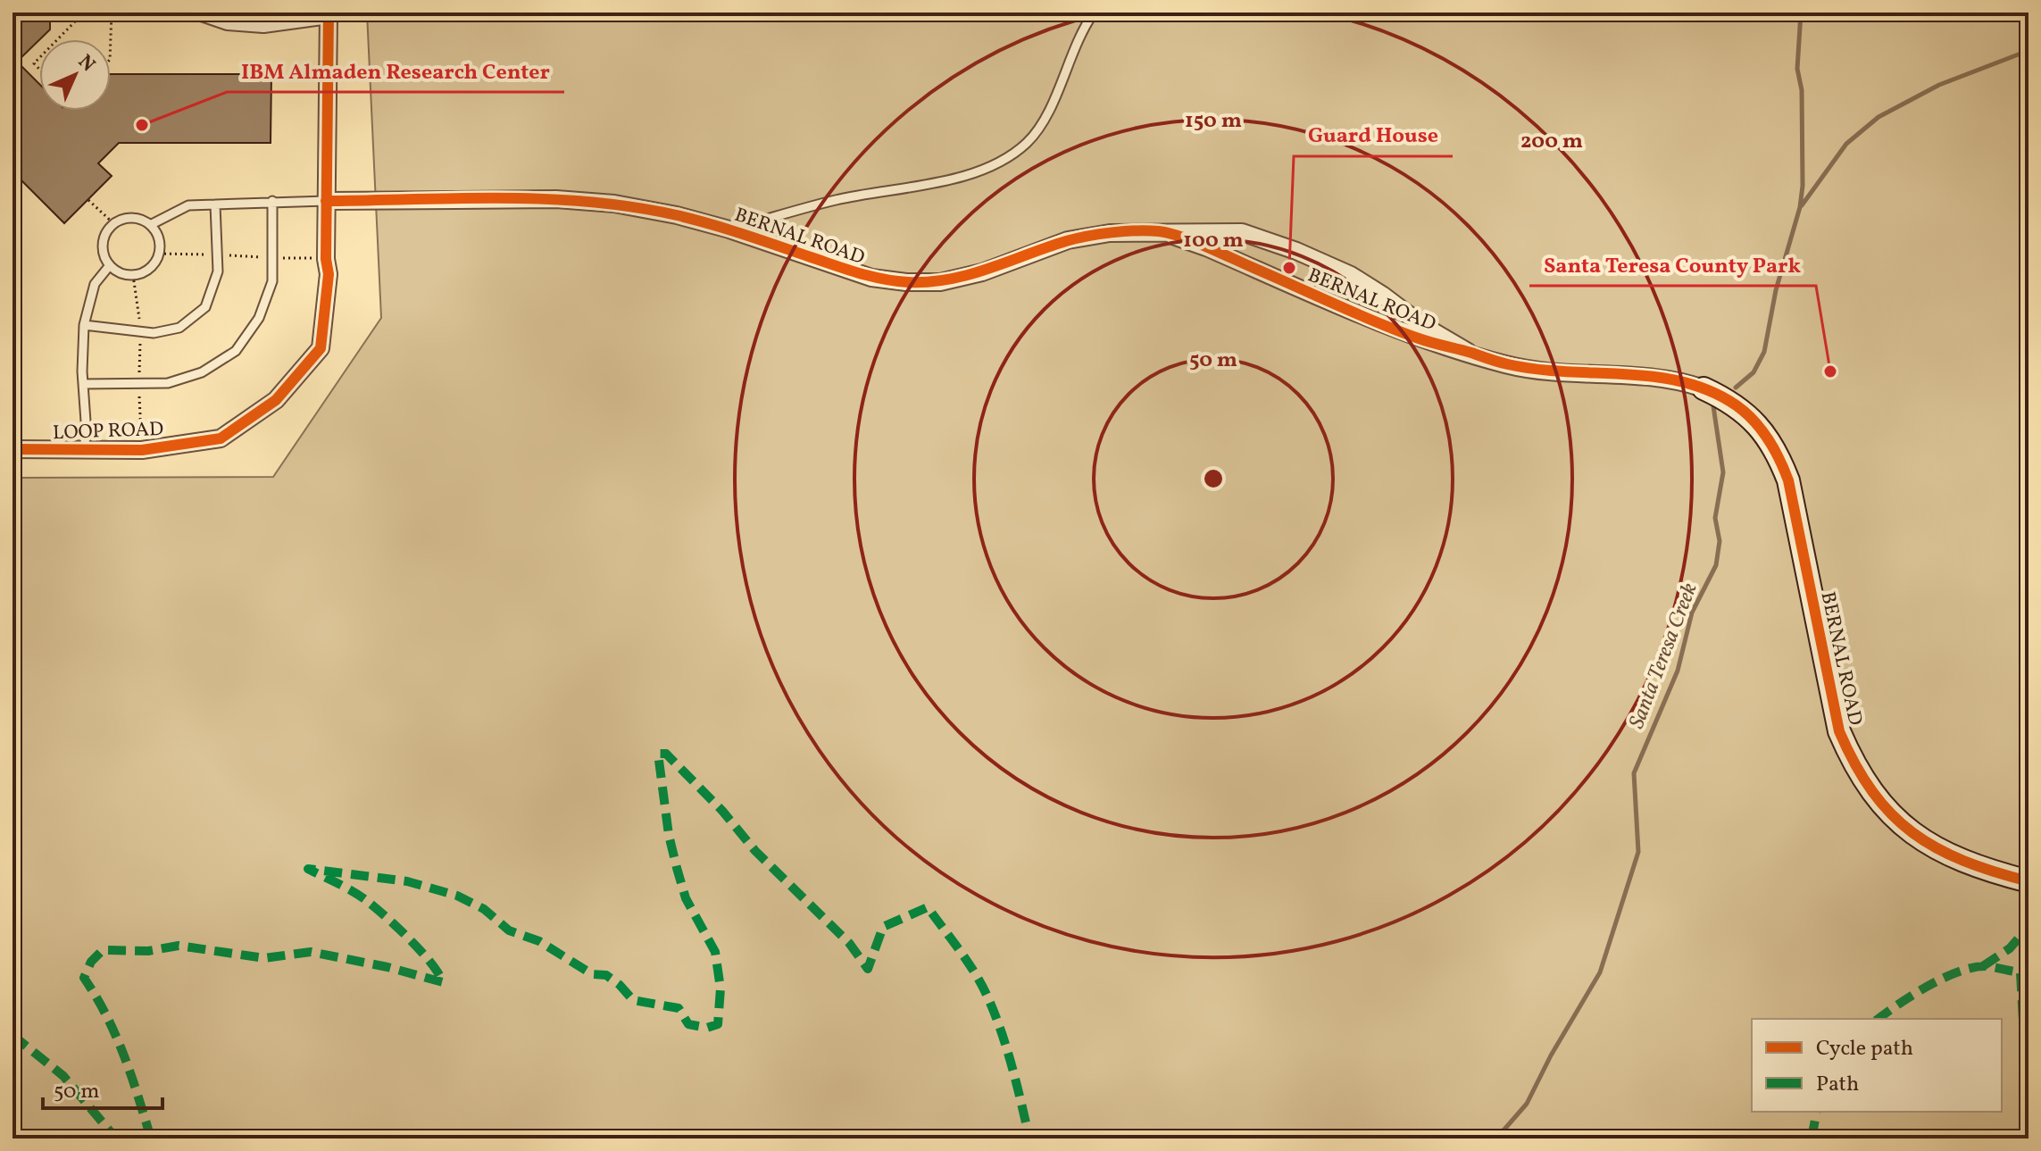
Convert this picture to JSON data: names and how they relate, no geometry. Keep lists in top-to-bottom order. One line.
{"streets":{"street":["BERNAL ROAD","LOOP ROAD"]},"crossings":[["BERNAL ROAD","LOOP ROAD"]],"water":["Santa Teresa Creek"],"places":["IBM Almaden Research Center","Guard House","Santa Teresa County Park"],"legend":["Cycle path","Path"],"scale_bar":"50 m","north":"top right","rings":["150 m","200 m","100 m","50 m"]}
